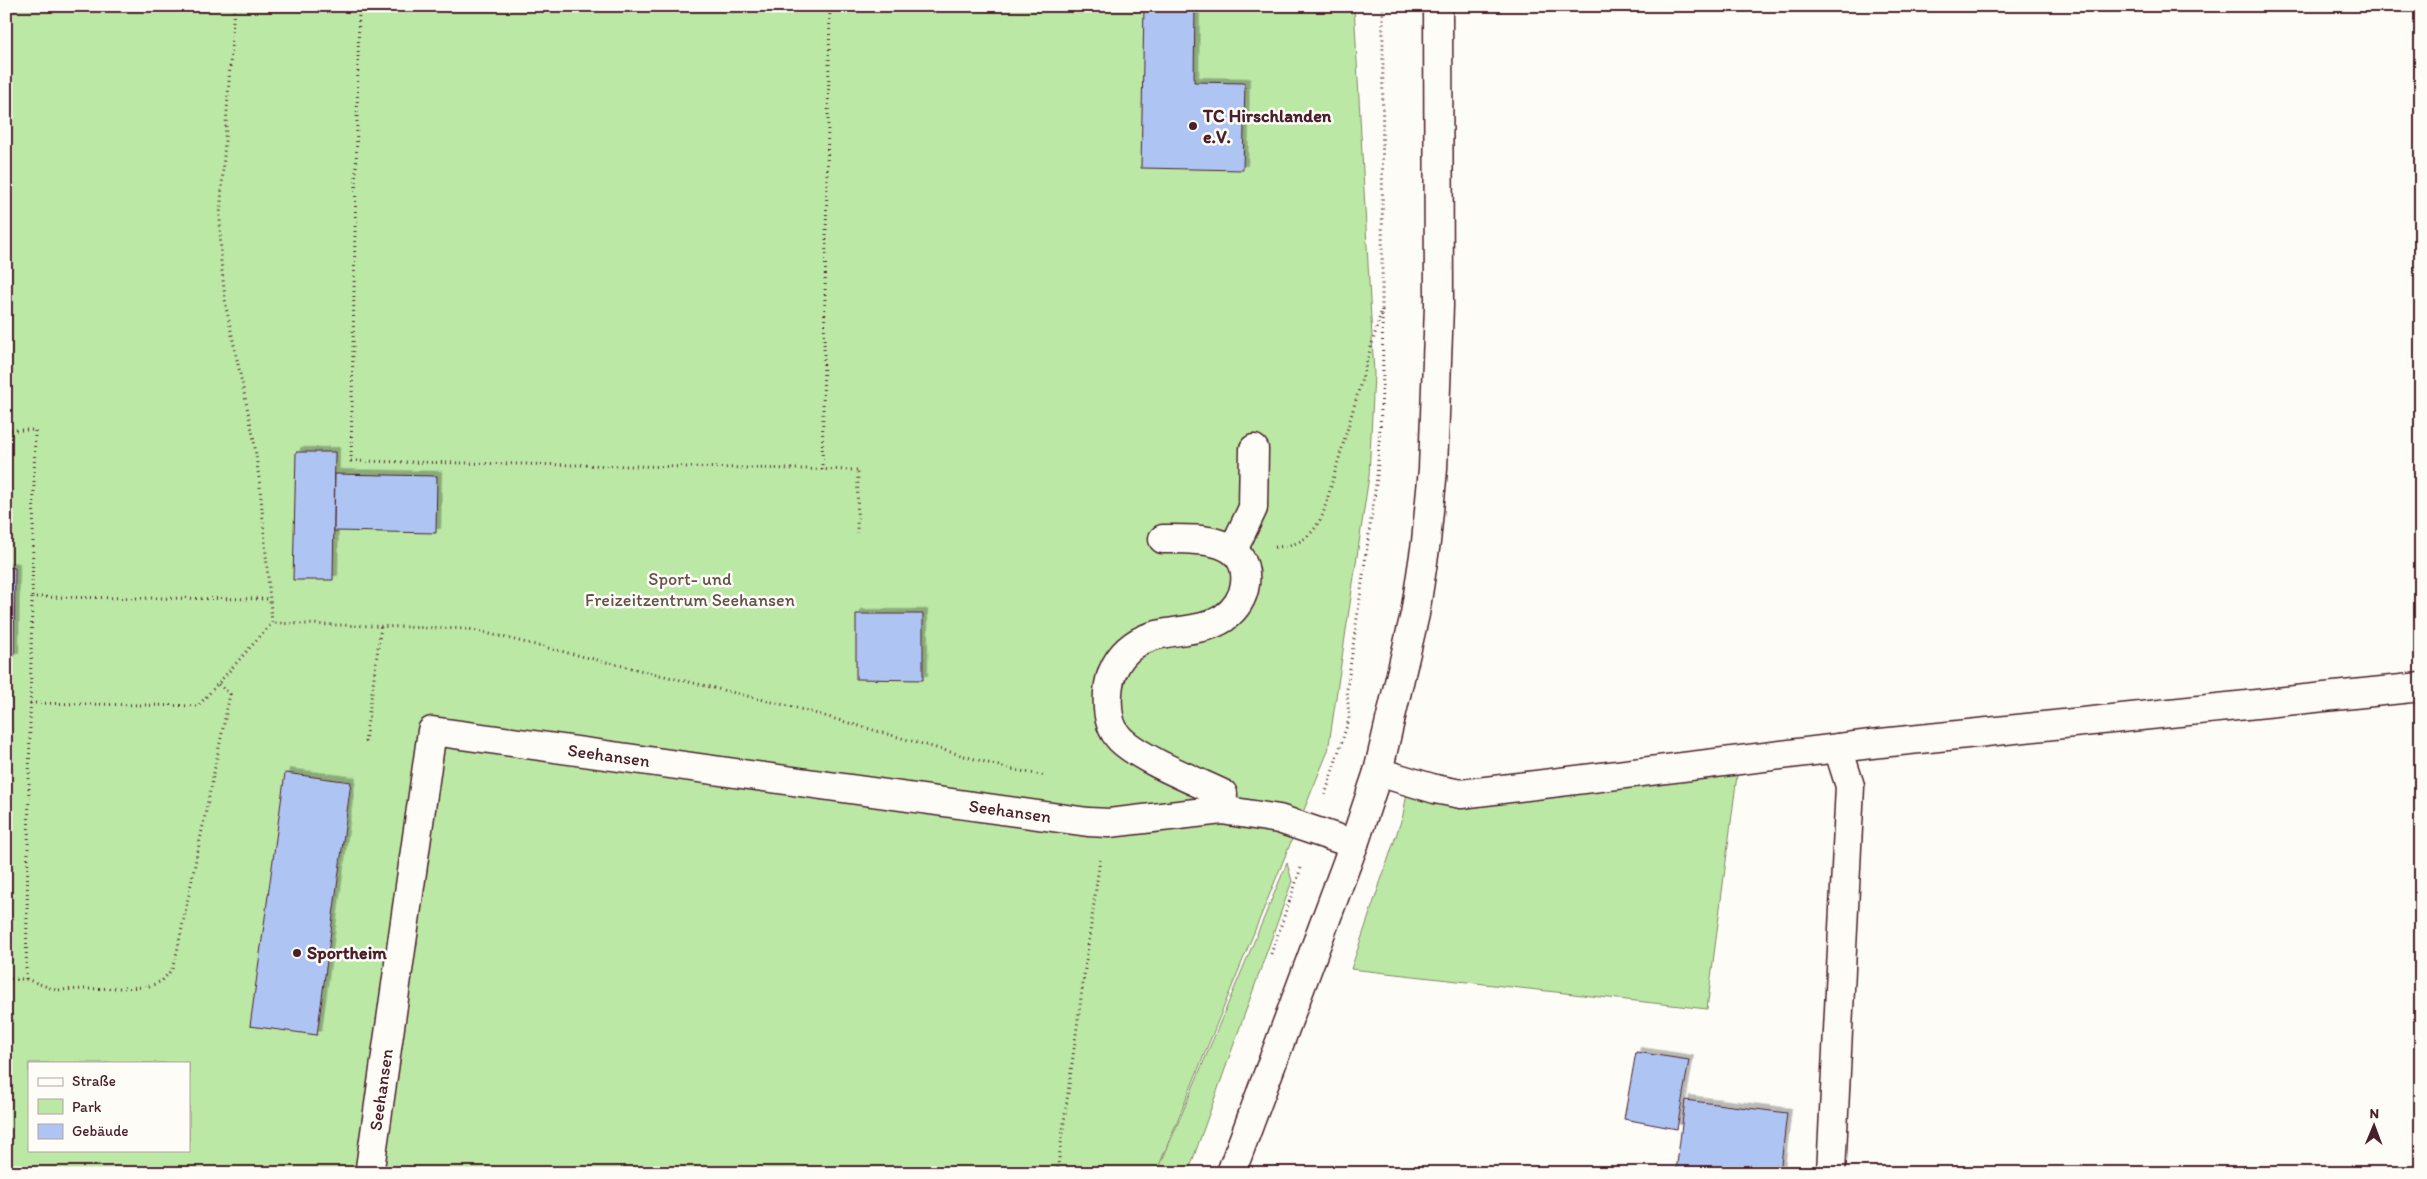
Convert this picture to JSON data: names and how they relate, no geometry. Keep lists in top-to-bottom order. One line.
{"streets":{"main road":["Seehansen"]},"parks":["Sport- und Freizeitzentrum Seehansen"],"places":["TC Hirschlanden e.V.","Sportheim"],"legend":["Straße","Park","Gebäude"],"north":"top"}
